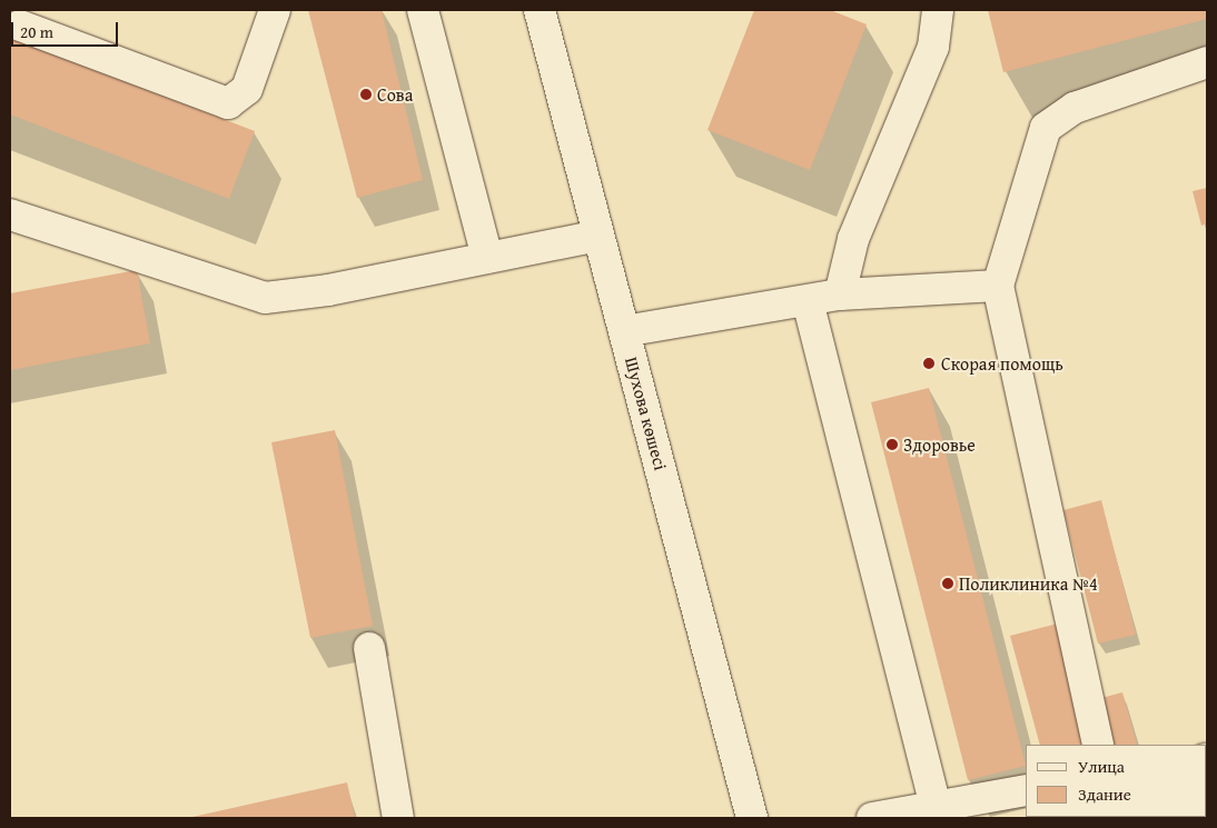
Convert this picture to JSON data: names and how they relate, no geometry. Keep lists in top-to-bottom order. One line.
{"streets":{"street":["Шухова көшесі"]},"places":["Сова","Скорая помощь","Здоровье","Поликлиника №4"],"legend":["Улица","Здание"],"scale_bar":"20 m"}
